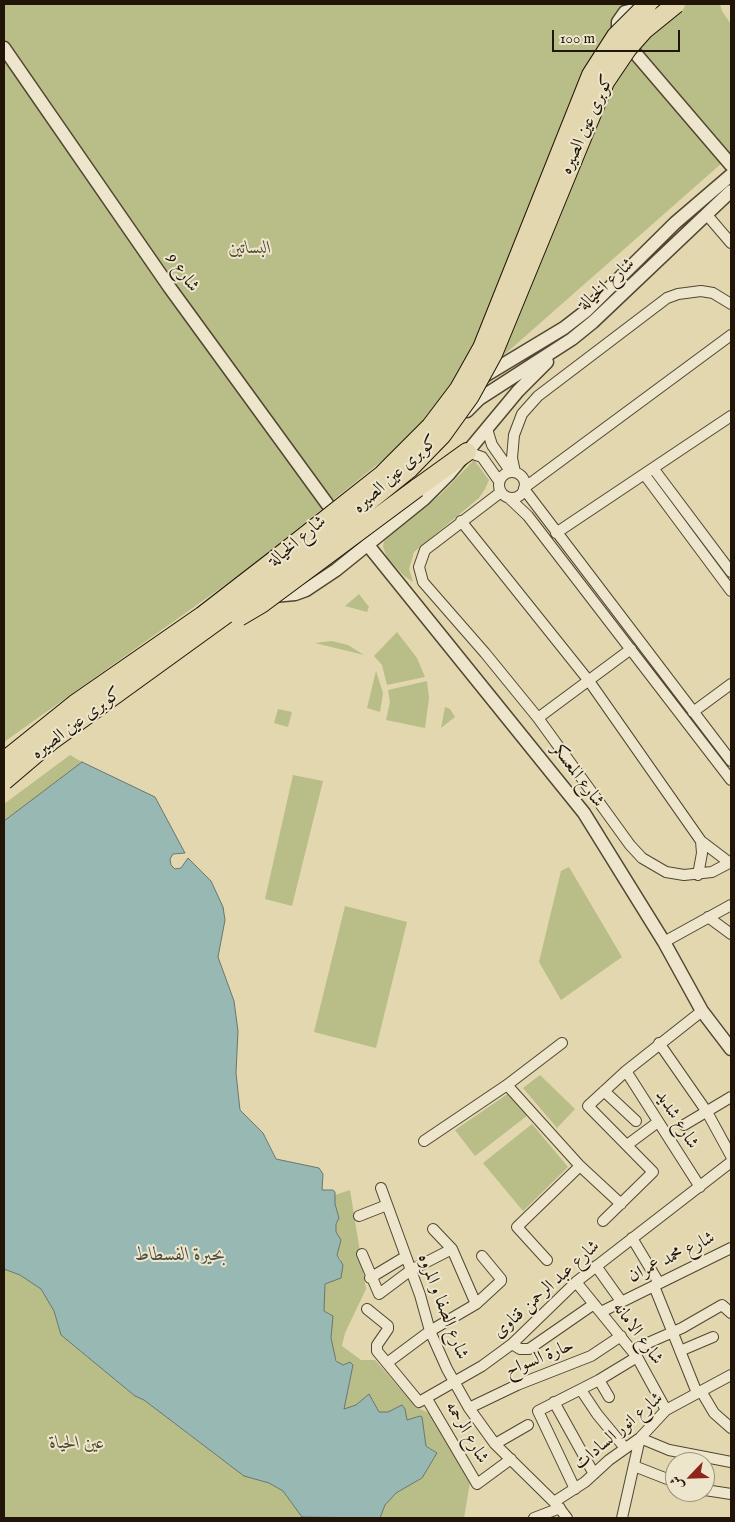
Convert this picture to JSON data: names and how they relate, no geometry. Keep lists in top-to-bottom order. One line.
{"streets":{"highway":["كوبرى عين الصيره"],"street":["شارع 9","شارع الخيالة","شارع المعسكر","شارع شديد","شارع محمد عمران","شارع عبد الرحمن قناوى","شارع الصفا و المروه","شارع الامانه","حارة السواح","شارع انور السادات","شارع الرحمه"]},"crossings":[["كوبرى عين الصيره","شارع الخيالة"],["شارع 9","شارع الخيالة"],["شارع شديد","شارع عبد الرحمن قناوى"],["شارع محمد عمران","شارع عبد الرحمن قناوى"],["شارع محمد عمران","شارع الامانه"],["شارع عبد الرحمن قناوى","شارع الصفا و المروه"],["شارع عبد الرحمن قناوى","شارع الامانه"],["شارع عبد الرحمن قناوى","شارع الرحمه"],["شارع الصفا و المروه","حارة السواح"],["شارع الصفا و المروه","شارع انور السادات"],["شارع الصفا و المروه","شارع الرحمه"],["شارع الامانه","حارة السواح"],["شارع الامانه","شارع انور السادات"]],"water":["بحيرة الفسطاط"],"parks":["البساتين","عين الحياة"],"scale_bar":"100 m","north":"bottom left"}
